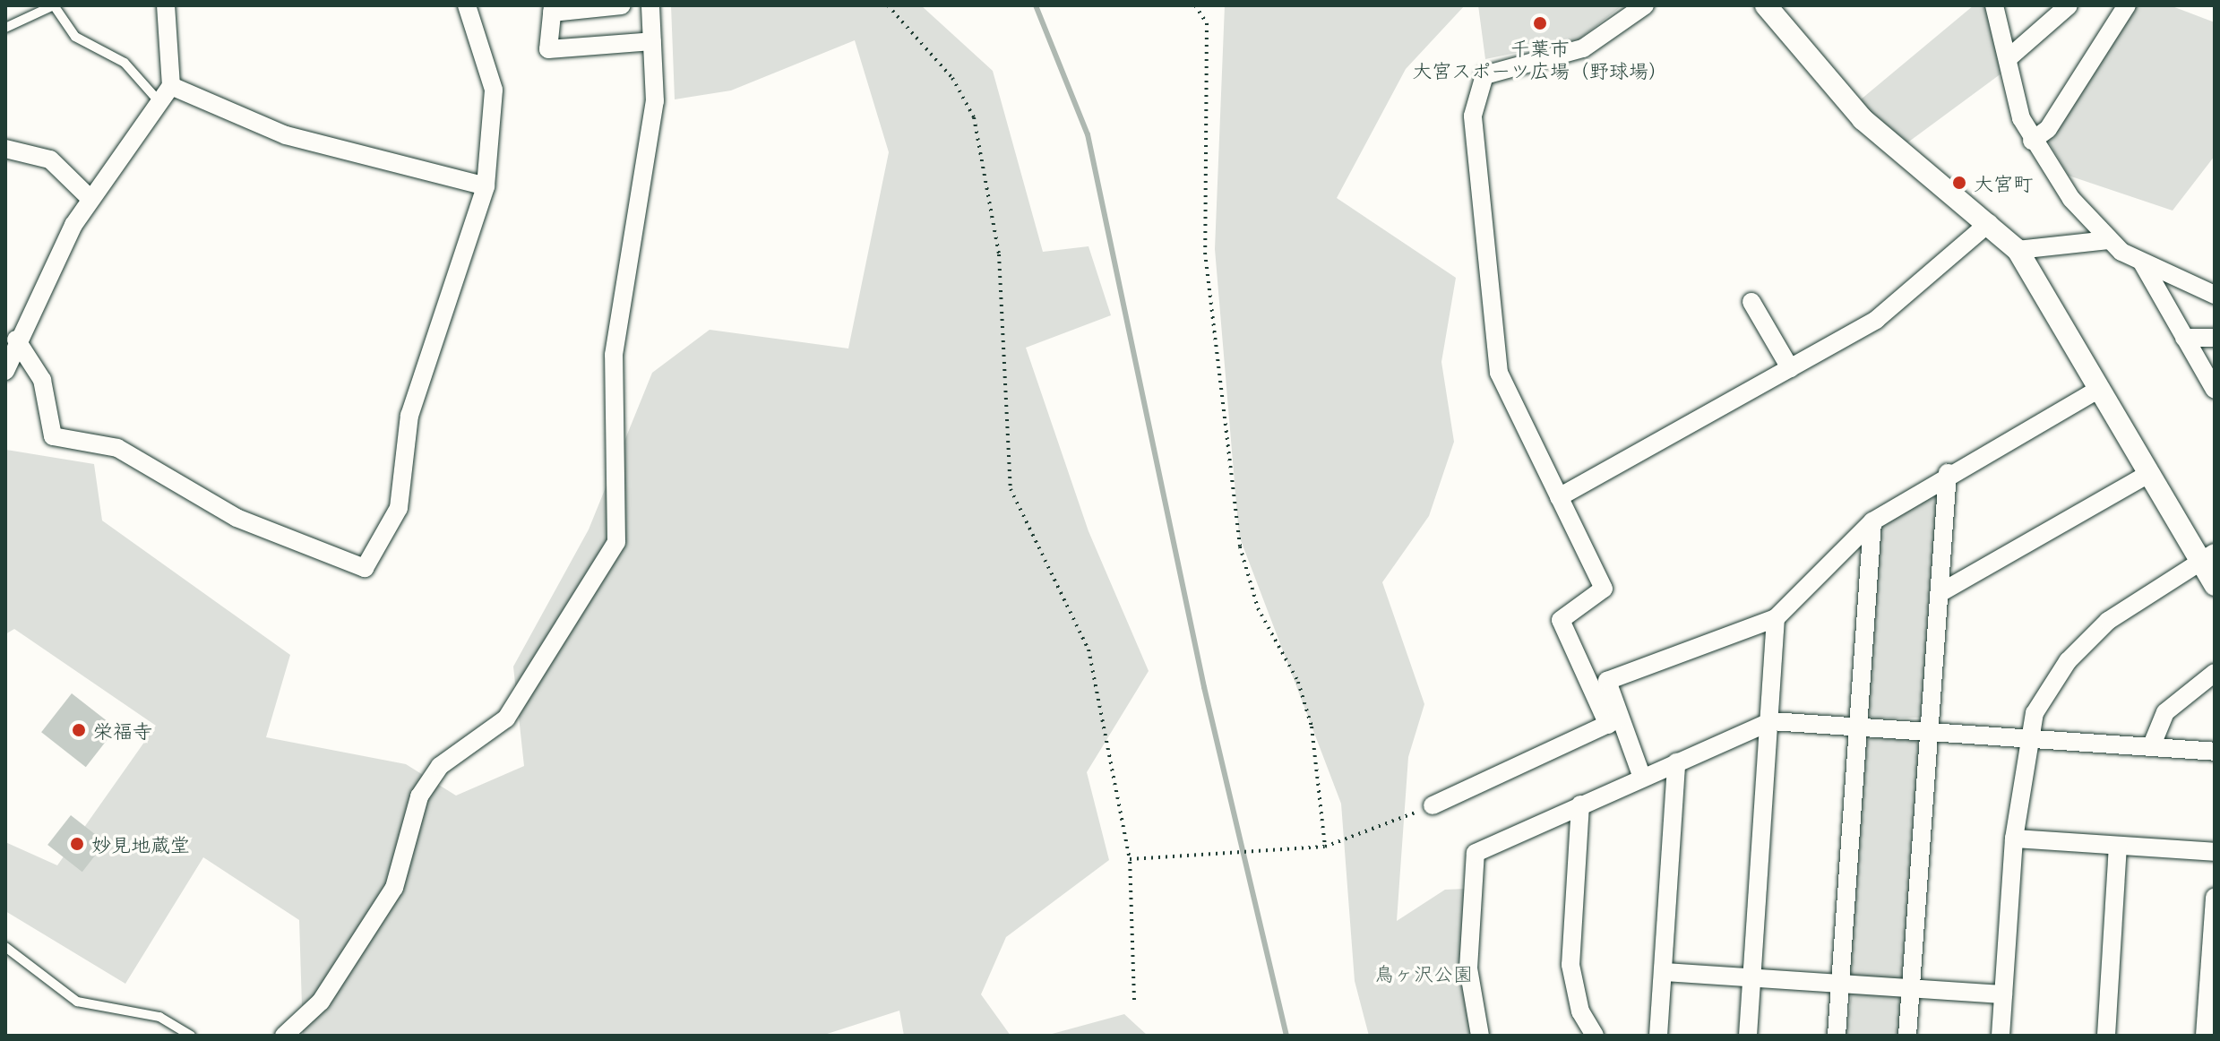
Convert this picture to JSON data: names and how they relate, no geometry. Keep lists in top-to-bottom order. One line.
{"parks":["鳥ヶ沢公園"],"places":["千葉市 大宮スポーツ広場（野球場）","大宮町","栄福寺","妙見地蔵堂"]}
